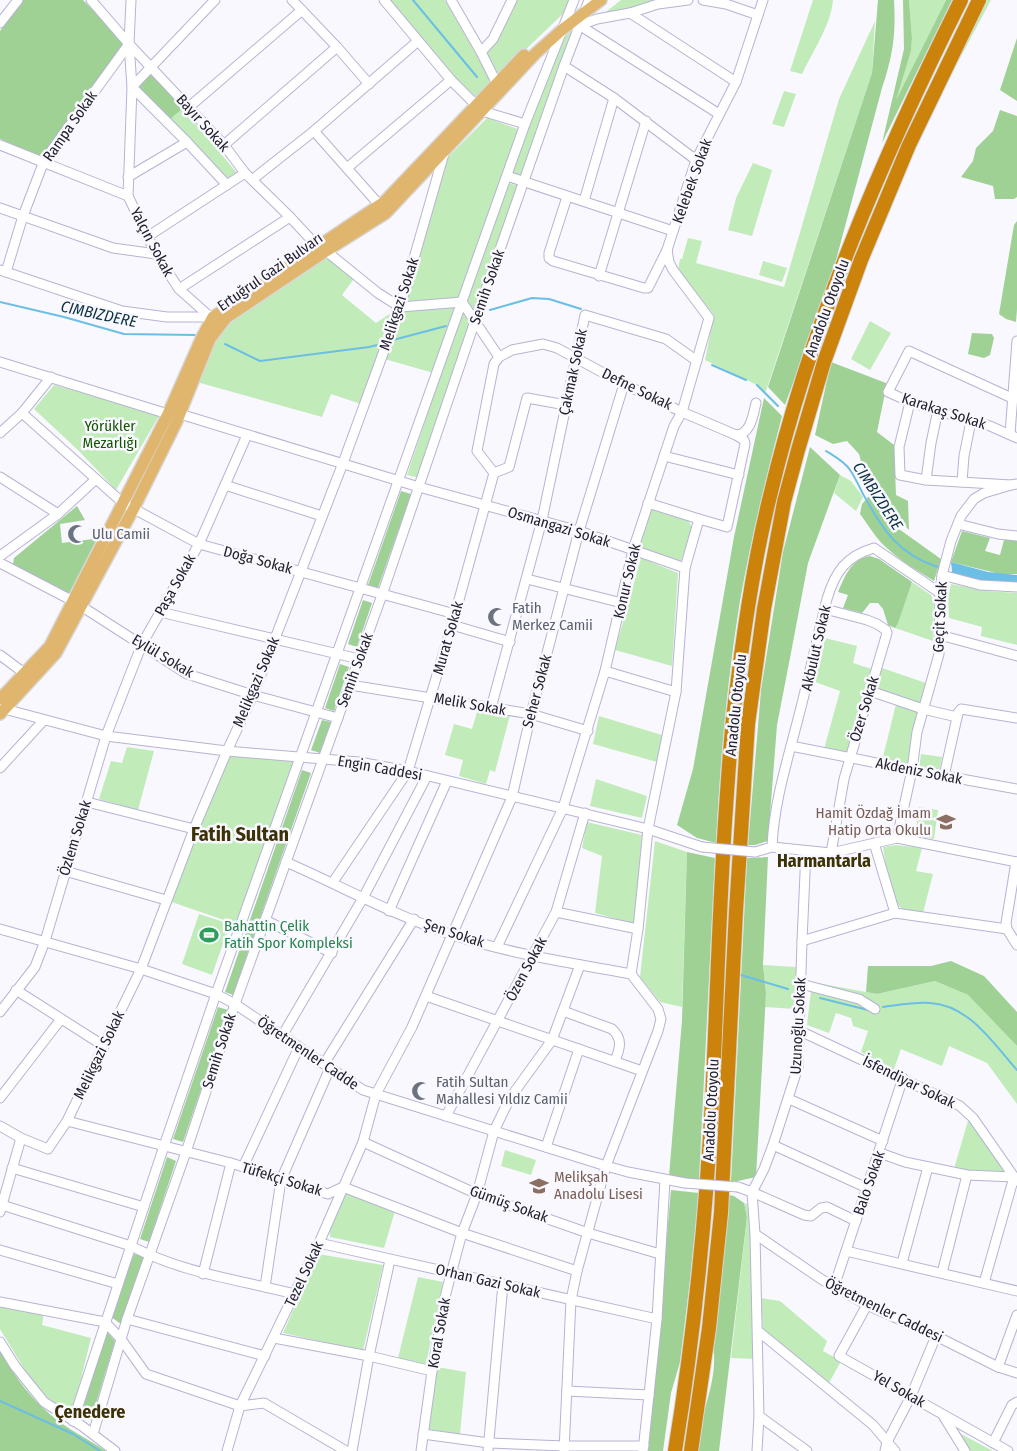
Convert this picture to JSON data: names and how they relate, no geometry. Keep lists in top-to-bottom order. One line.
{"streets":{"highway":["Anadolu Otoyolu"],"main road":["Ertuğrul Gazi Bulvarı"],"street":["Bayır Sokak","Rampa Sokak","Kelebek Sokak","Yalçın Sokak","Semih Sokak","Melikgazi Sokak","Çakmak Sokak","Defne Sokak","Karakaş Sokak","Osmangazi Sokak","Doğa Sokak","Konur Sokak","Paşa Sokak","Geçit Sokak","Murat Sokak","Akbulut Sokak","Eylül Sokak","Seher Sokak","Melik Sokak","Özer Sokak","Engin Caddesi","Akdeniz Sokak","Özlem Sokak","Şen Sokak","Özen Sokak","Uzunoğlu Sokak","Öğretmenler Cadde","İsfendiyar Sokak","Tüfekçi Sokak","Balo Sokak","Gümüş Sokak","Tezel Sokak","Orhan Gazi Sokak","Öğretmenler Caddesi","Koral Sokak","Yel Sokak"]},"crossings":[["Bayır Sokak","Rampa Sokak"],["Bayır Sokak","Yalçın Sokak"],["Bayır Sokak","Ertuğrul Gazi Bulvarı"],["Bayır Sokak","Melikgazi Sokak"],["Rampa Sokak","Yalçın Sokak"],["Yalçın Sokak","Ertuğrul Gazi Bulvarı"],["Ertuğrul Gazi Bulvarı","Semih Sokak"],["Ertuğrul Gazi Bulvarı","Melikgazi Sokak"],["Ertuğrul Gazi Bulvarı","Osmangazi Sokak"],["Ertuğrul Gazi Bulvarı","Doğa Sokak"],["Ertuğrul Gazi Bulvarı","Eylül Sokak"],["Ertuğrul Gazi Bulvarı","Engin Caddesi"],["Semih Sokak","Osmangazi Sokak"],["Semih Sokak","Doğa Sokak"],["Semih Sokak","Eylül Sokak"],["Semih Sokak","Melik Sokak"],["Semih Sokak","Engin Caddesi"],["Semih Sokak","Şen Sokak"],["Semih Sokak","Öğretmenler Cadde"],["Semih Sokak","Tüfekçi Sokak"],["Melikgazi Sokak","Osmangazi Sokak"],["Melikgazi Sokak","Doğa Sokak"],["Melikgazi Sokak","Eylül Sokak"],["Melikgazi Sokak","Engin Caddesi"],["Melikgazi Sokak","Öğretmenler Cadde"],["Melikgazi Sokak","Tüfekçi Sokak"],["Çakmak Sokak","Defne Sokak"],["Çakmak Sokak","Osmangazi Sokak"],["Çakmak Sokak","Konur Sokak"],["Çakmak Sokak","Melik Sokak"],["Defne Sokak","Konur Sokak"],["Defne Sokak","Seher Sokak"],["Osmangazi Sokak","Konur Sokak"],["Osmangazi Sokak","Paşa Sokak"],["Osmangazi Sokak","Murat Sokak"],["Osmangazi Sokak","Seher Sokak"],["Doğa Sokak","Paşa Sokak"],["Doğa Sokak","Murat Sokak"],["Konur Sokak","Melik Sokak"],["Konur Sokak","Engin Caddesi"],["Konur Sokak","Şen Sokak"],["Paşa Sokak","Eylül Sokak"],["Paşa Sokak","Engin Caddesi"],["Paşa Sokak","Özlem Sokak"],["Geçit Sokak","Akbulut Sokak"],["Geçit Sokak","Akdeniz Sokak"],["Murat Sokak","Melik Sokak"],["Murat Sokak","Engin Caddesi"],["Murat Sokak","Şen Sokak"],["Akbulut Sokak","Özer Sokak"],["Akbulut Sokak","Engin Caddesi"],["Akbulut Sokak","Akdeniz Sokak"],["Seher Sokak","Melik Sokak"],["Seher Sokak","Engin Caddesi"],["Seher Sokak","Şen Sokak"],["Seher Sokak","Tezel Sokak"],["Özer Sokak","Akdeniz Sokak"],["Engin Caddesi","Özlem Sokak"],["Engin Caddesi","Özen Sokak"],["Özlem Sokak","Öğretmenler Cadde"],["Şen Sokak","Özen Sokak"],["Şen Sokak","Tezel Sokak"],["Şen Sokak","Koral Sokak"],["Özen Sokak","Öğretmenler Cadde"],["Uzunoğlu Sokak","Öğretmenler Cadde"],["Uzunoğlu Sokak","İsfendiyar Sokak"],["Öğretmenler Cadde","Tezel Sokak"],["Öğretmenler Cadde","Koral Sokak"],["İsfendiyar Sokak","Balo Sokak"],["Tüfekçi Sokak","Tezel Sokak"],["Tüfekçi Sokak","Koral Sokak"],["Balo Sokak","Öğretmenler Caddesi"],["Gümüş Sokak","Tezel Sokak"],["Gümüş Sokak","Koral Sokak"],["Tezel Sokak","Orhan Gazi Sokak"],["Orhan Gazi Sokak","Koral Sokak"],["Öğretmenler Caddesi","Yel Sokak"]],"districts":["Fatih Sultan","Harmantarla","Çenedere"],"water":["CIMBIZDERE"],"parks":["Yörükler Mezarlığı"],"places":{"mosque":["Ulu Camii","Fatih Merkez Camii","Fatih Sultan Mahallesi Yıldız Camii"],"school or university":["Hamit Özdağ İmam Hatip Orta Okulu","Melikşah Anadolu Lisesi"],"sports":["Bahattin Çelik Fatih Spor Kompleksi"]}}
